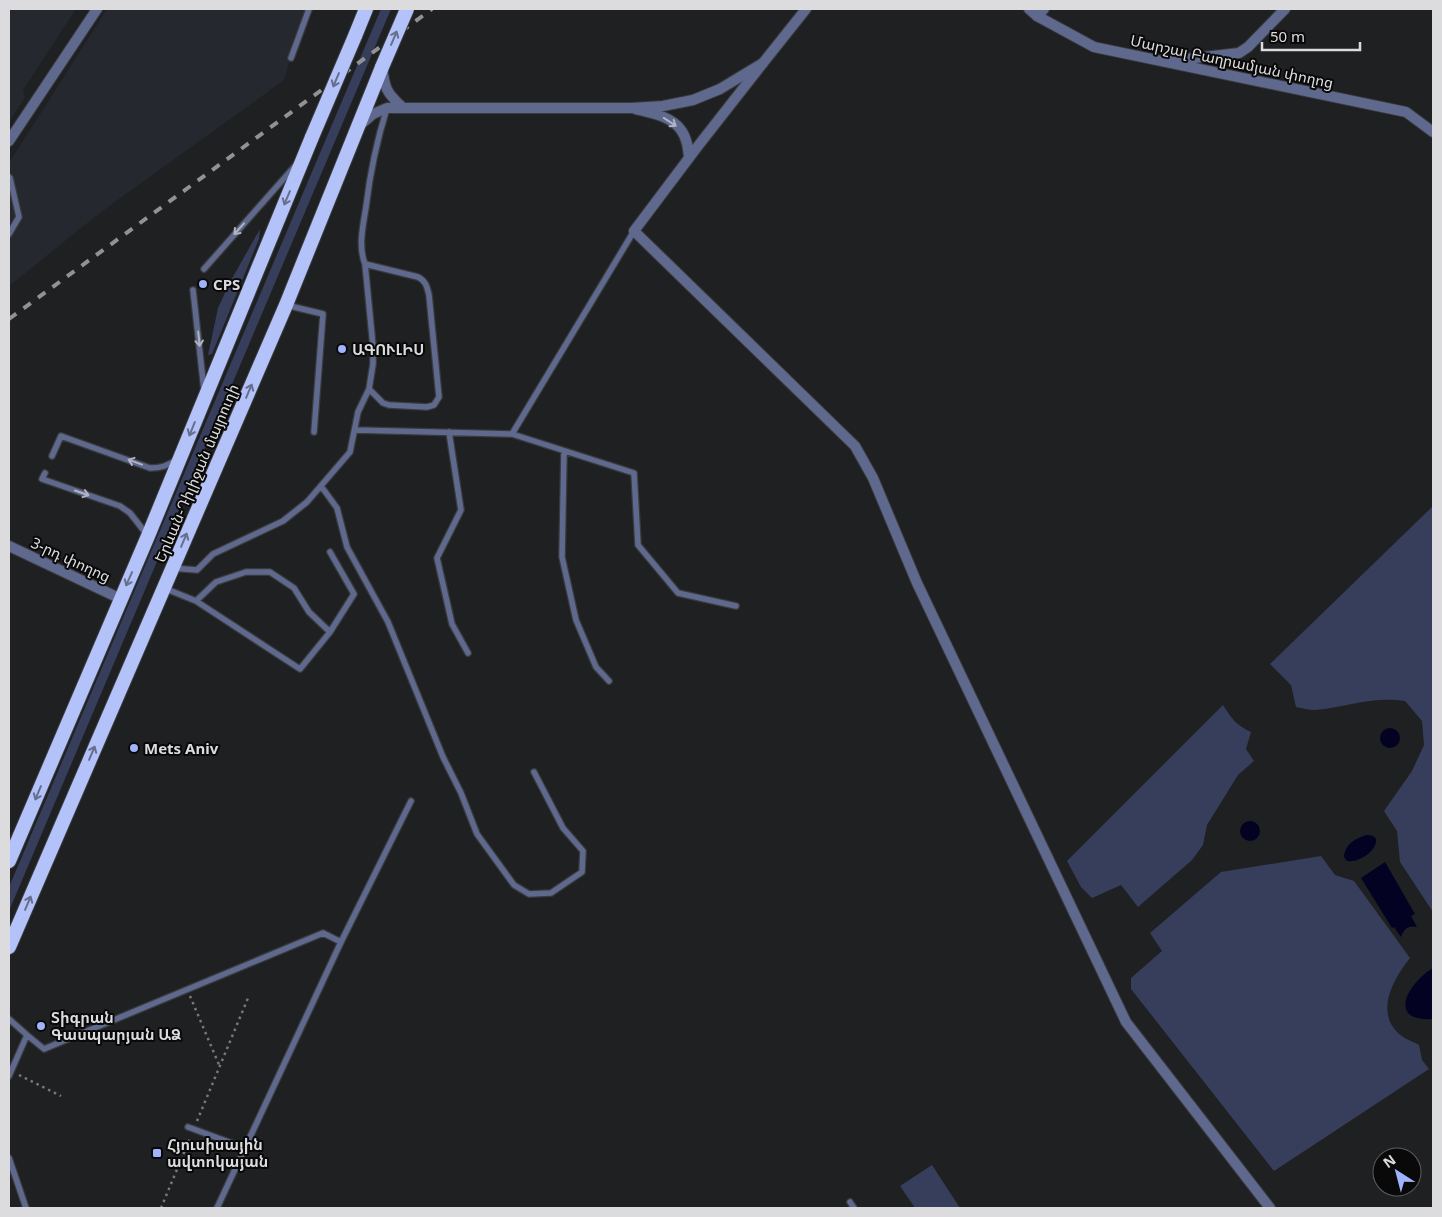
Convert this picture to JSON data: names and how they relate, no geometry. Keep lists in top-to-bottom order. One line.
{"streets":{"highway":["Երևան-Դիլիջան մայրուղի"],"street":["Մարշալ Բաղրամյան փողոց","3-րդ փողոց"]},"crossings":[["Երևան-Դիլիջան մայրուղի","3-րդ փողոց"]],"places":{"other":["CPS","ԱԳՈՒԼԻՍ","Mets Aniv","Տիգրան Գասպարյան ԱՁ"],"transit":["Հյուսիսային ավտոկայան"]},"scale_bar":"50 m","north":"top left"}
